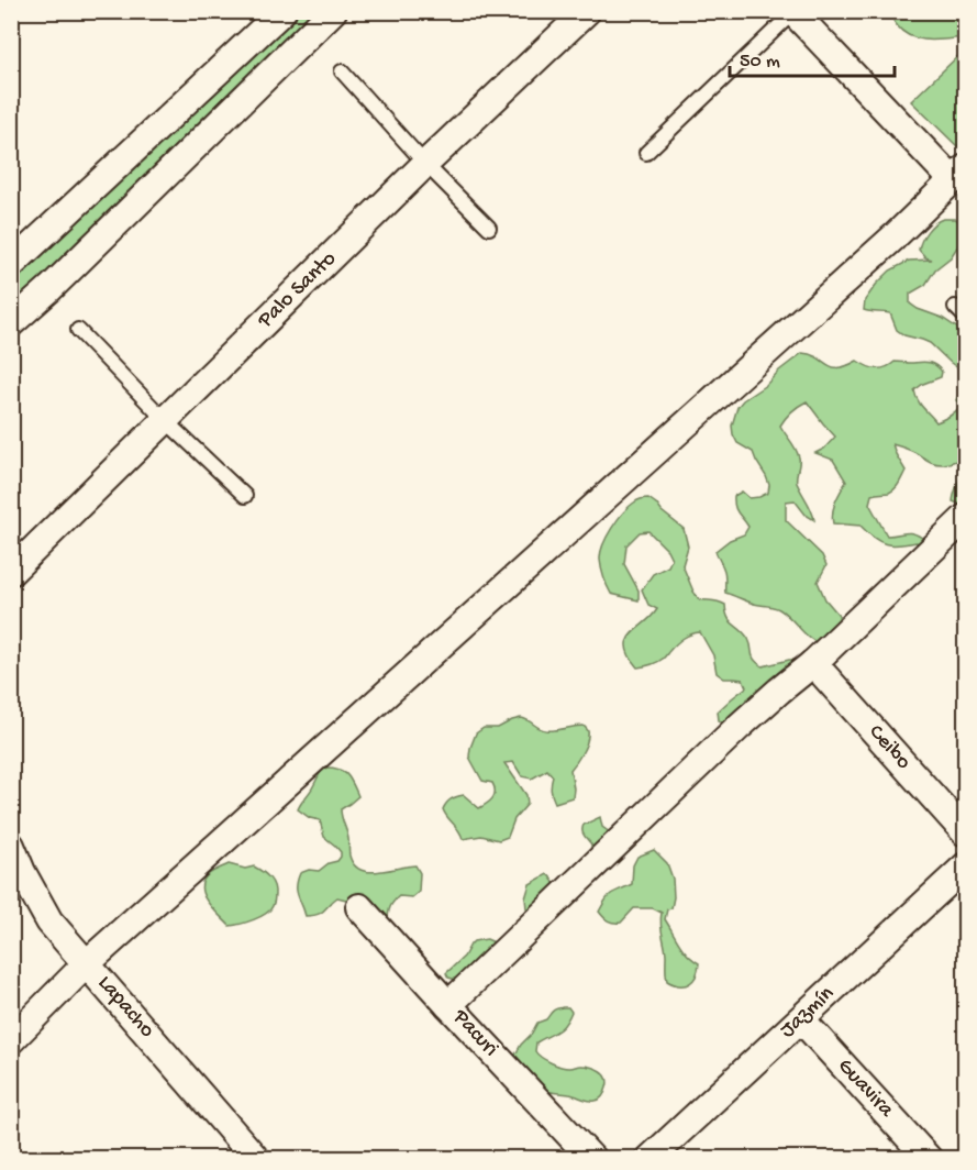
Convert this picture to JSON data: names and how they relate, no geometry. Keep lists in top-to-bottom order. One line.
{"streets":{"street":["Palo Santo","Ceibo","Lapacho","Jazmín","Pacuri","Guavira"]},"crossings":[["Jazmín","Guavira"]],"scale_bar":"50 m"}
